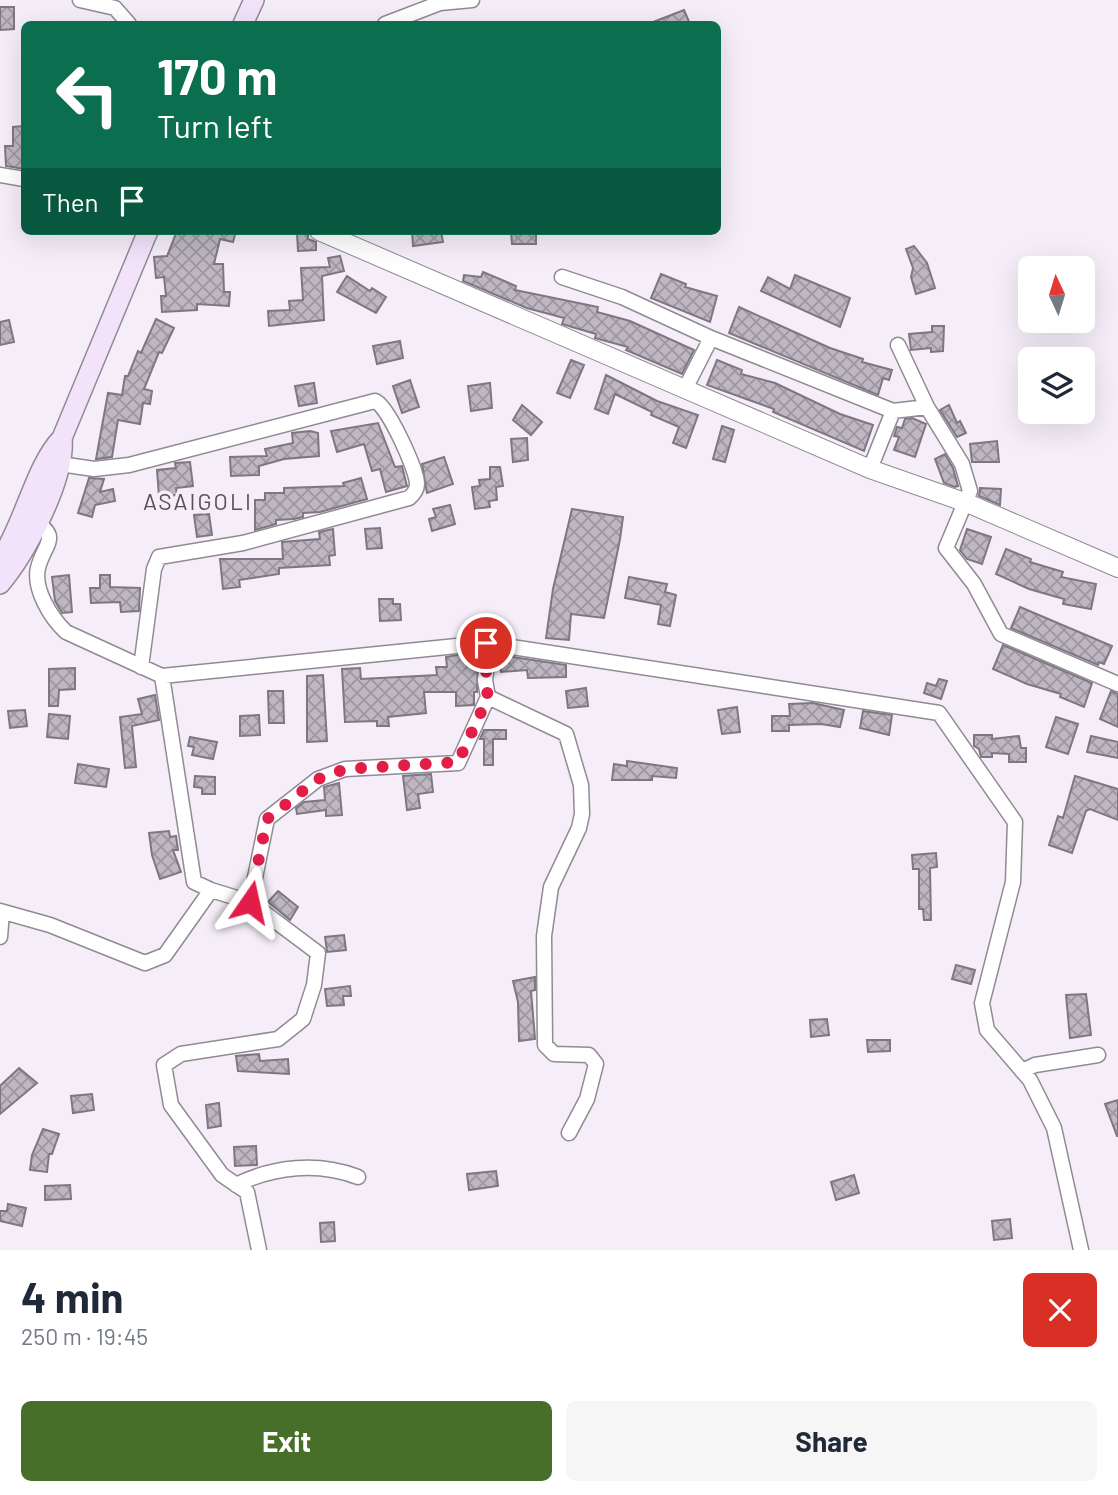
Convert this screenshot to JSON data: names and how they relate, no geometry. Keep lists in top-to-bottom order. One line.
{"districts":["ASAIGOLI"],"north":"top","page":{"turn":["170 m","Turn left"],"then":"Then","heading":["4 min","250 m · 19:45"],"buttons":["Exit","Share"]}}
